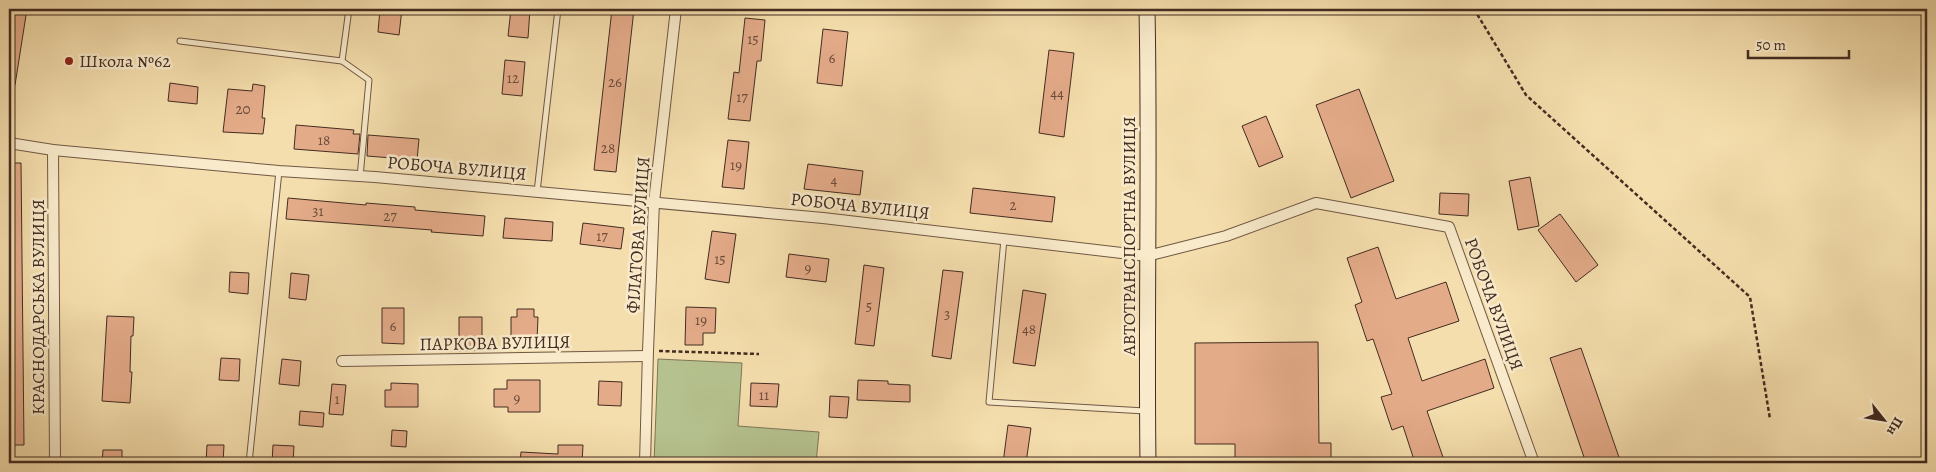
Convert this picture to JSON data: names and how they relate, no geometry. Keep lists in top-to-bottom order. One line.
{"streets":{"main road":["АВТОТРАНСПОРТНА ВУЛИЦЯ"],"street":["РОБОЧА ВУЛИЦЯ","ФІЛАТОВА ВУЛИЦЯ","КРАСНОДАРСЬКА ВУЛИЦЯ","ПАРКОВА ВУЛИЦЯ"]},"crossings":[["РОБОЧА ВУЛИЦЯ","ФІЛАТОВА ВУЛИЦЯ"],["РОБОЧА ВУЛИЦЯ","АВТОТРАНСПОРТНА ВУЛИЦЯ"],["РОБОЧА ВУЛИЦЯ","КРАСНОДАРСЬКА ВУЛИЦЯ"],["ФІЛАТОВА ВУЛИЦЯ","ПАРКОВА ВУЛИЦЯ"]],"places":["Школа №62"],"house_numbers":["15","6","12","26","44","17","20","18","28","19","4","2","31","27","17","15","9","5","3","19","6","48","11","9","1"],"scale_bar":"50 m","north":"bottom right"}
